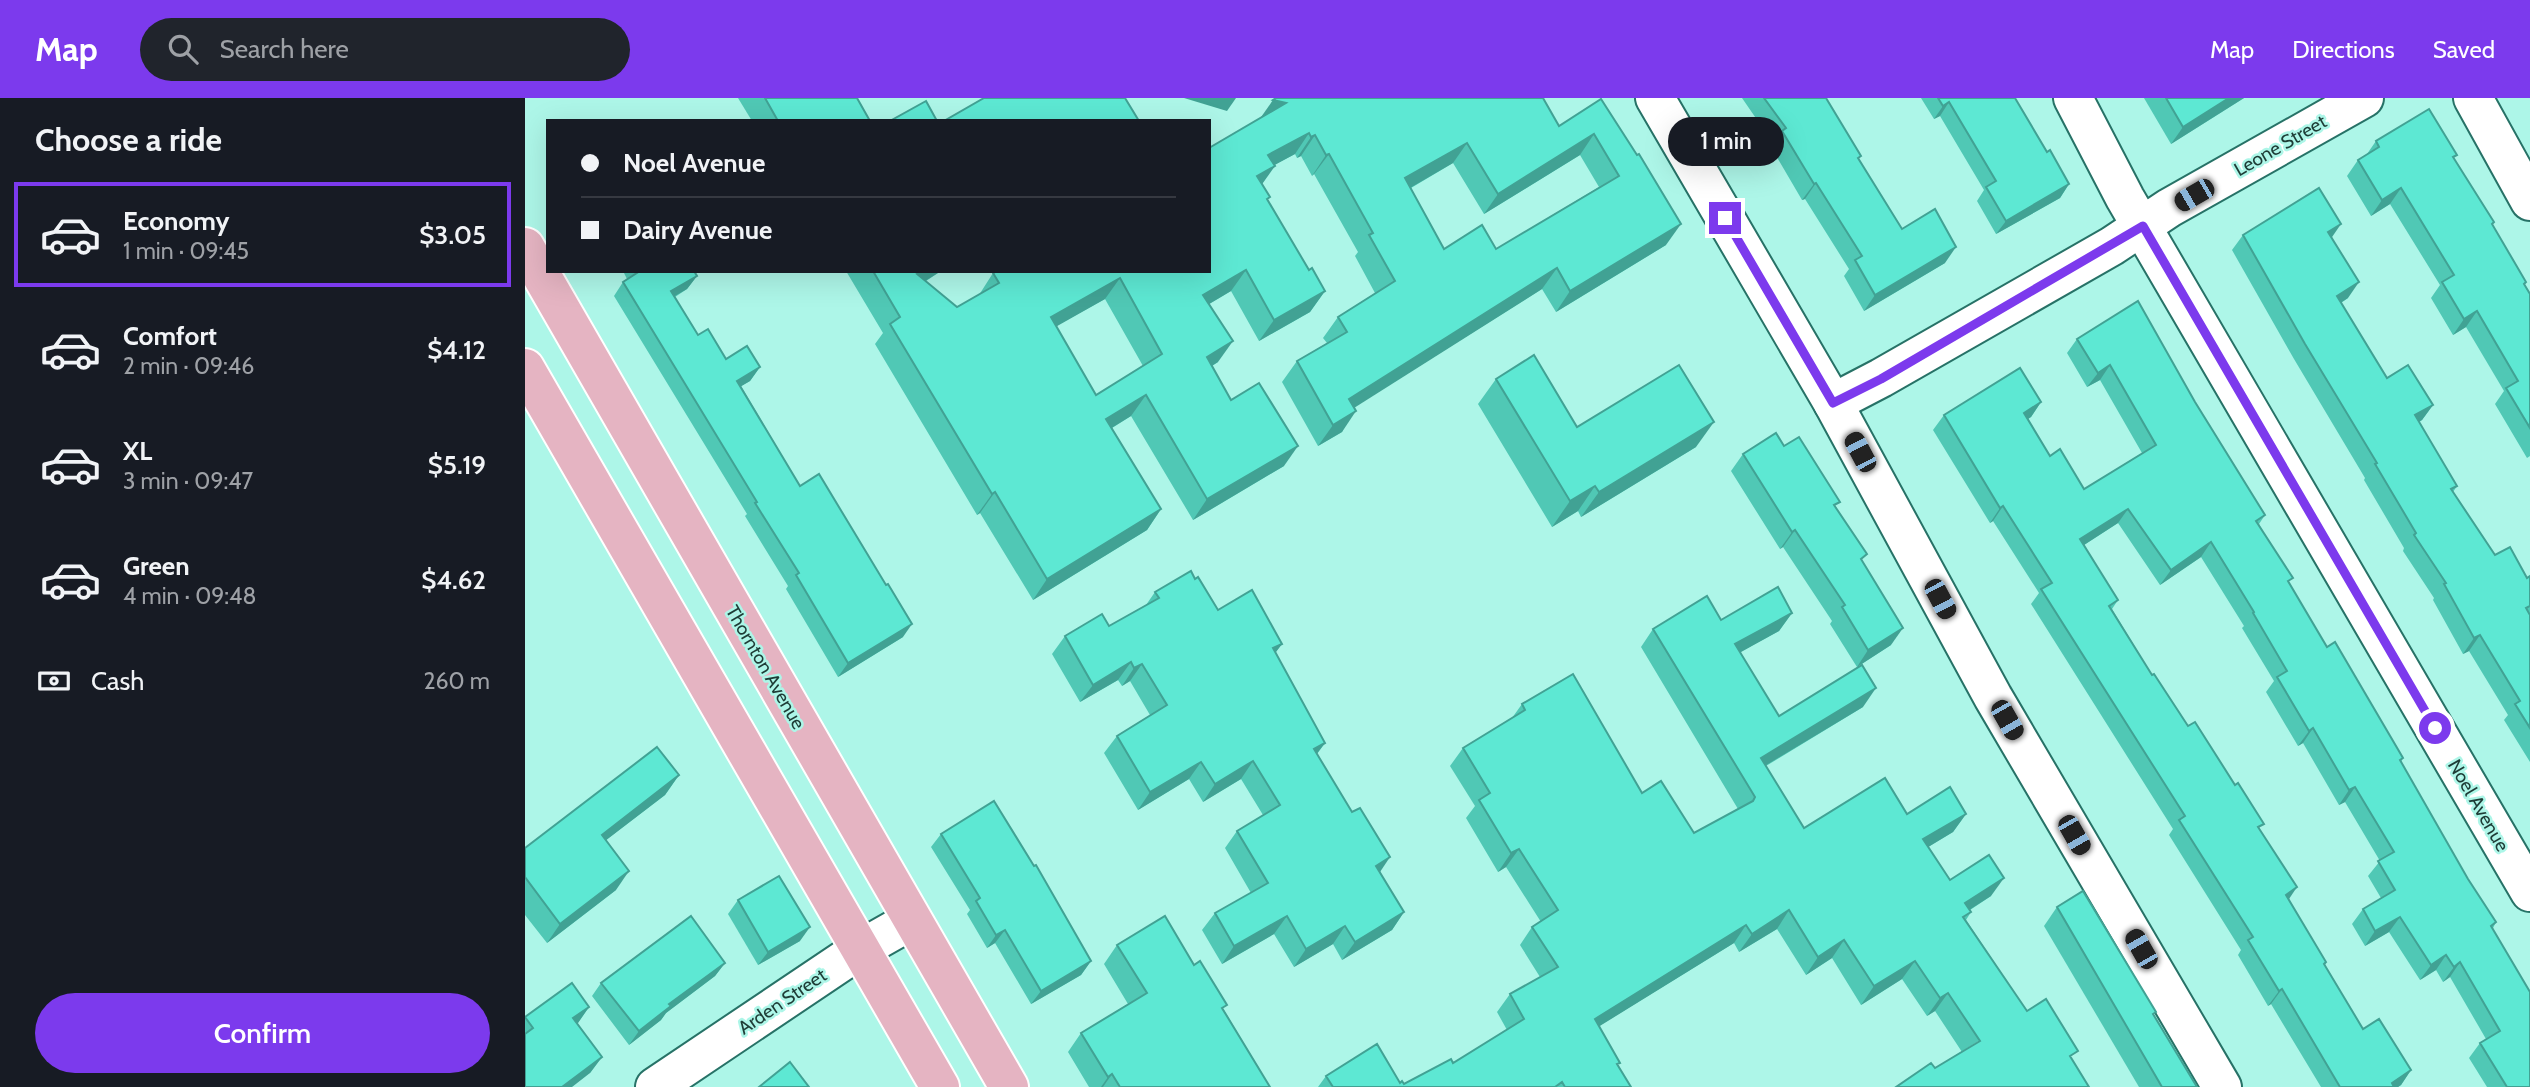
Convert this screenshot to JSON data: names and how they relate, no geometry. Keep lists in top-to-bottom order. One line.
{"streets":{"main road":["Thornton Avenue"],"street":["Leone Street","Noel Avenue","Arden Street"]},"crossings":[["Leone Street","Noel Avenue"],["Thornton Avenue","Arden Street"]],"page":{"header":"Map","search":"Search here","nav":["Map","Directions","Saved"],"heading":"Choose a ride","bubble":"1 min","banner":["Noel Avenue","Dairy Avenue"],"list":[{"name":"Economy","note":"1 min · 09:45","value":"$3.05"},{"name":"Comfort","note":"2 min · 09:46","value":"$4.12"},{"name":"XL","note":"3 min · 09:47","value":"$5.19"},{"name":"Green","note":"4 min · 09:48","value":"$4.62"}],"pay":["Cash","260 m"],"buttons":"Confirm"}}
